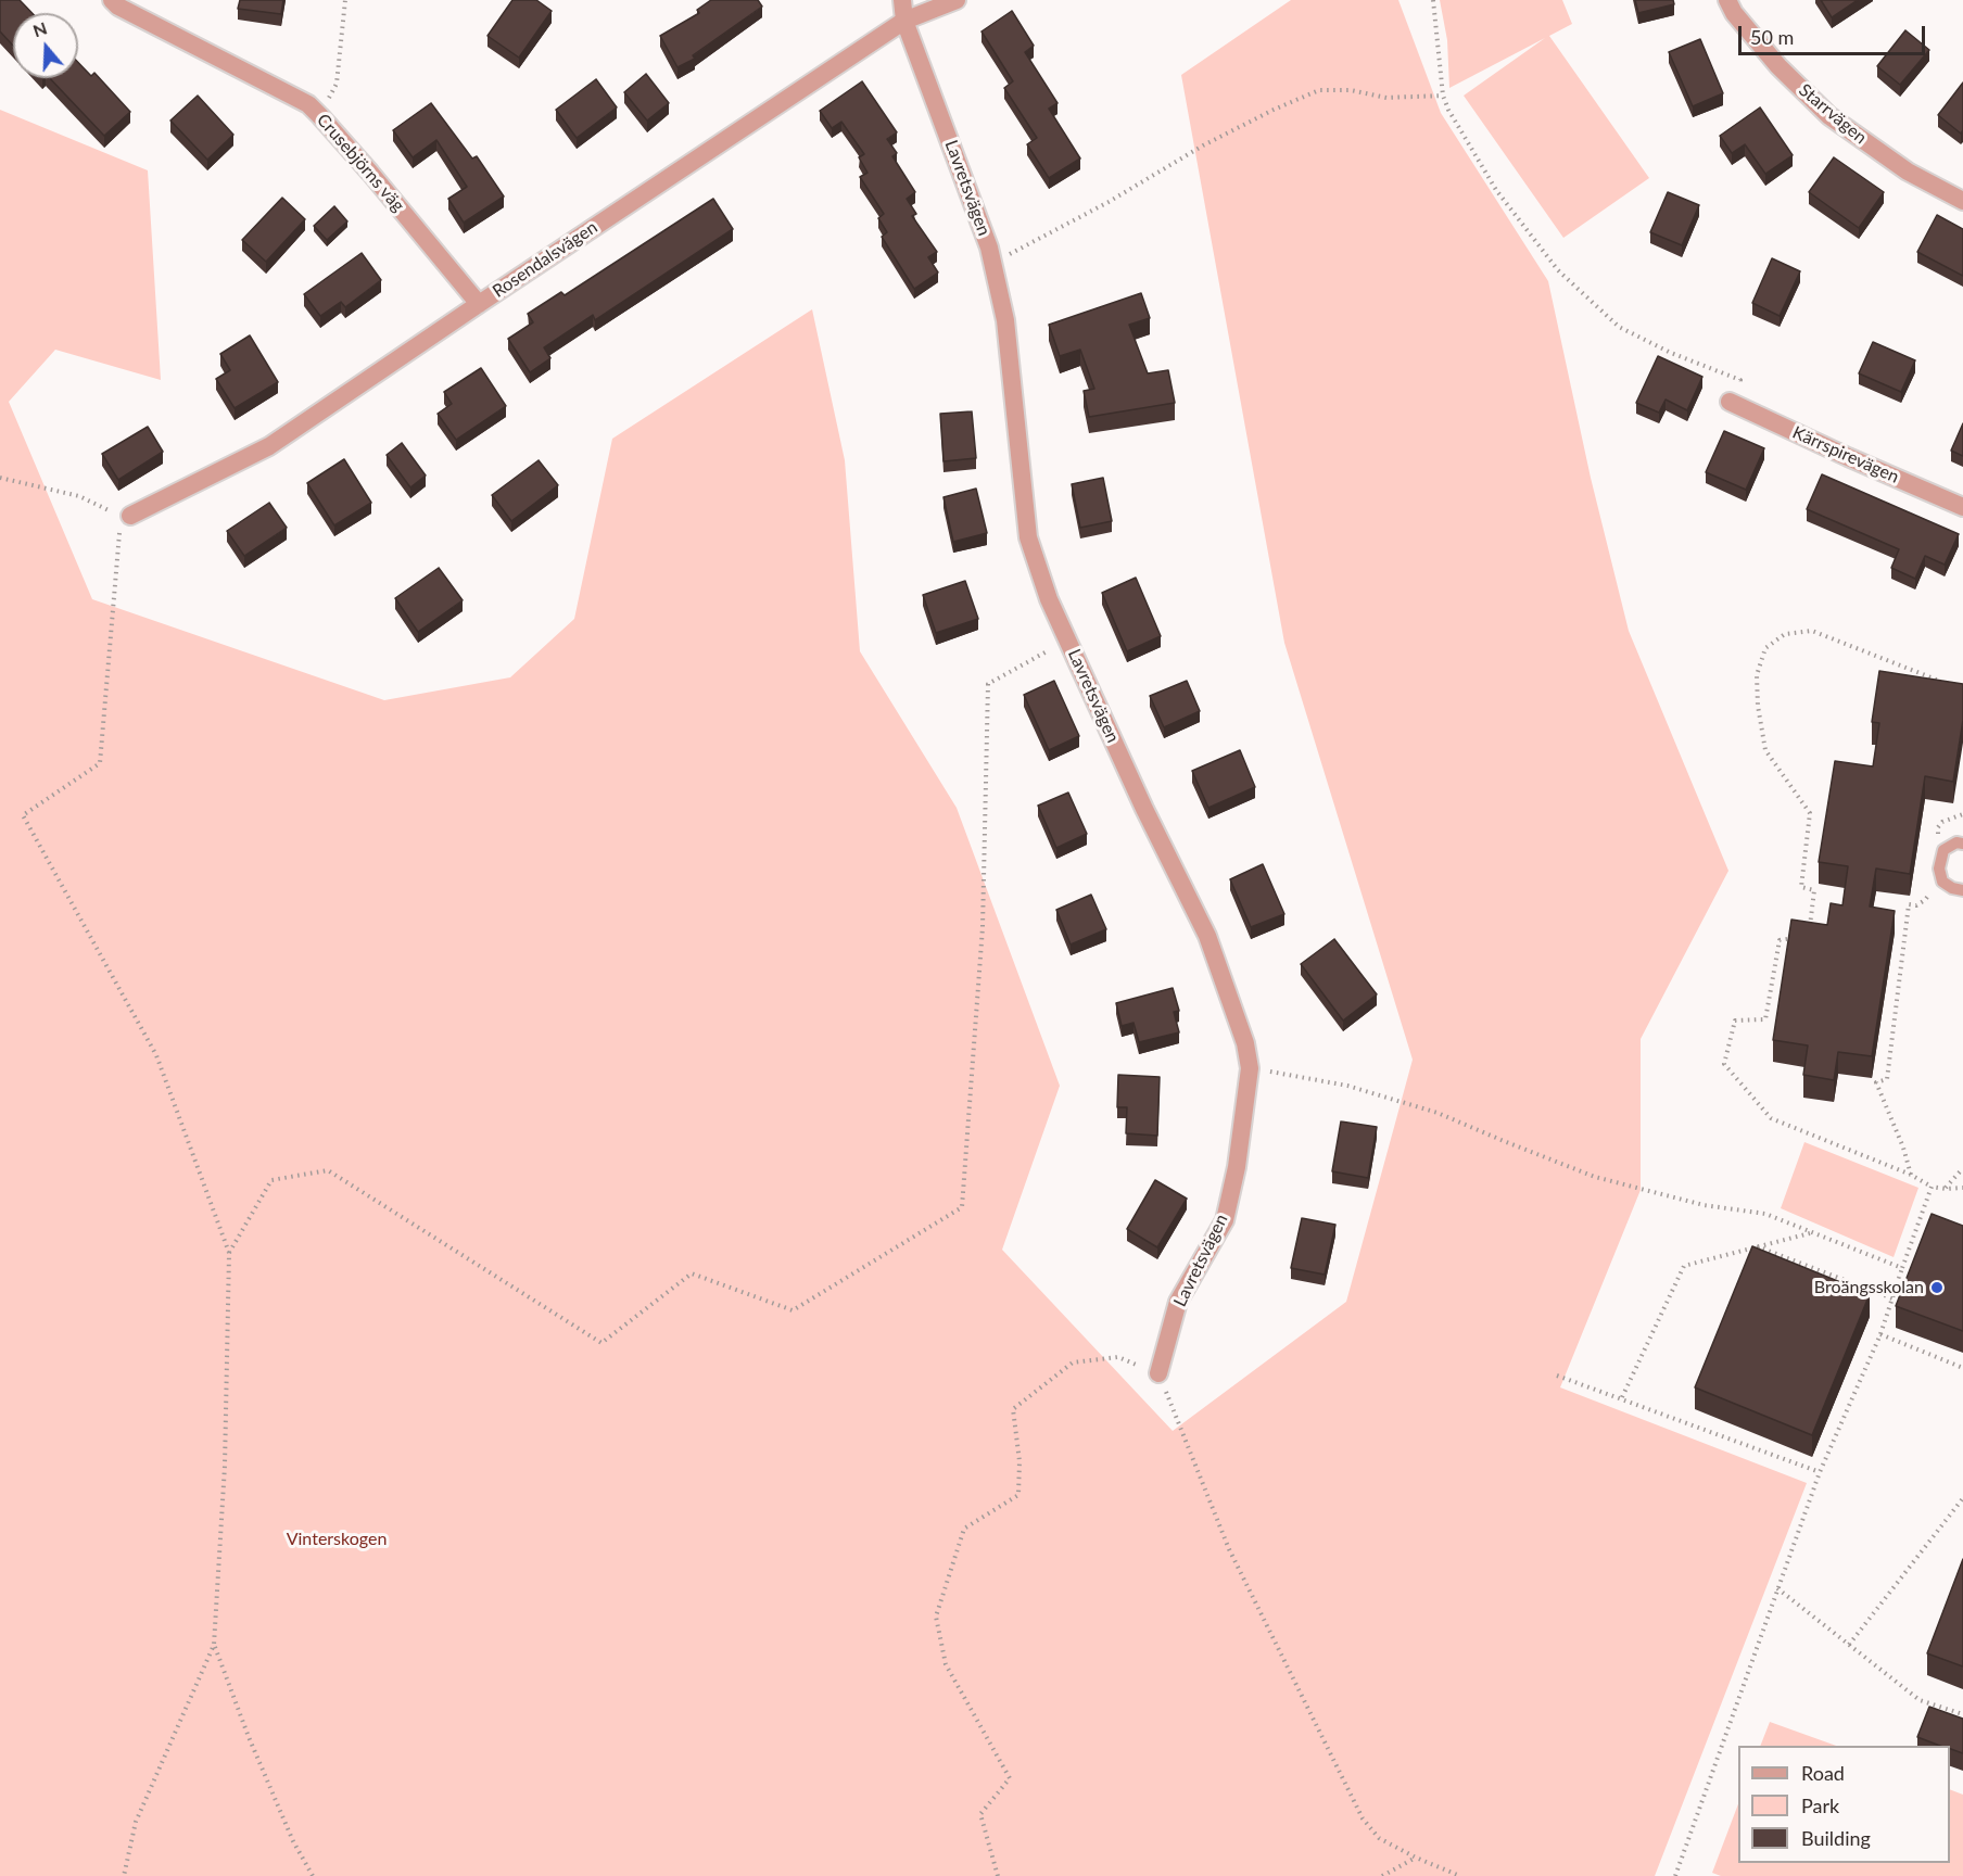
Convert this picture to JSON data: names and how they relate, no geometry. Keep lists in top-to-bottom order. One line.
{"streets":{"street":["Starrvägen","Crusebjörns väg","Lavretsvägen","Rosendalsvägen","Kärrspirevägen"]},"crossings":[["Crusebjörns väg","Rosendalsvägen"],["Lavretsvägen","Rosendalsvägen"]],"parks":["Vinterskogen"],"places":["Broängsskolan"],"legend":["Road","Park","Building"],"scale_bar":"50 m","north":"top"}
